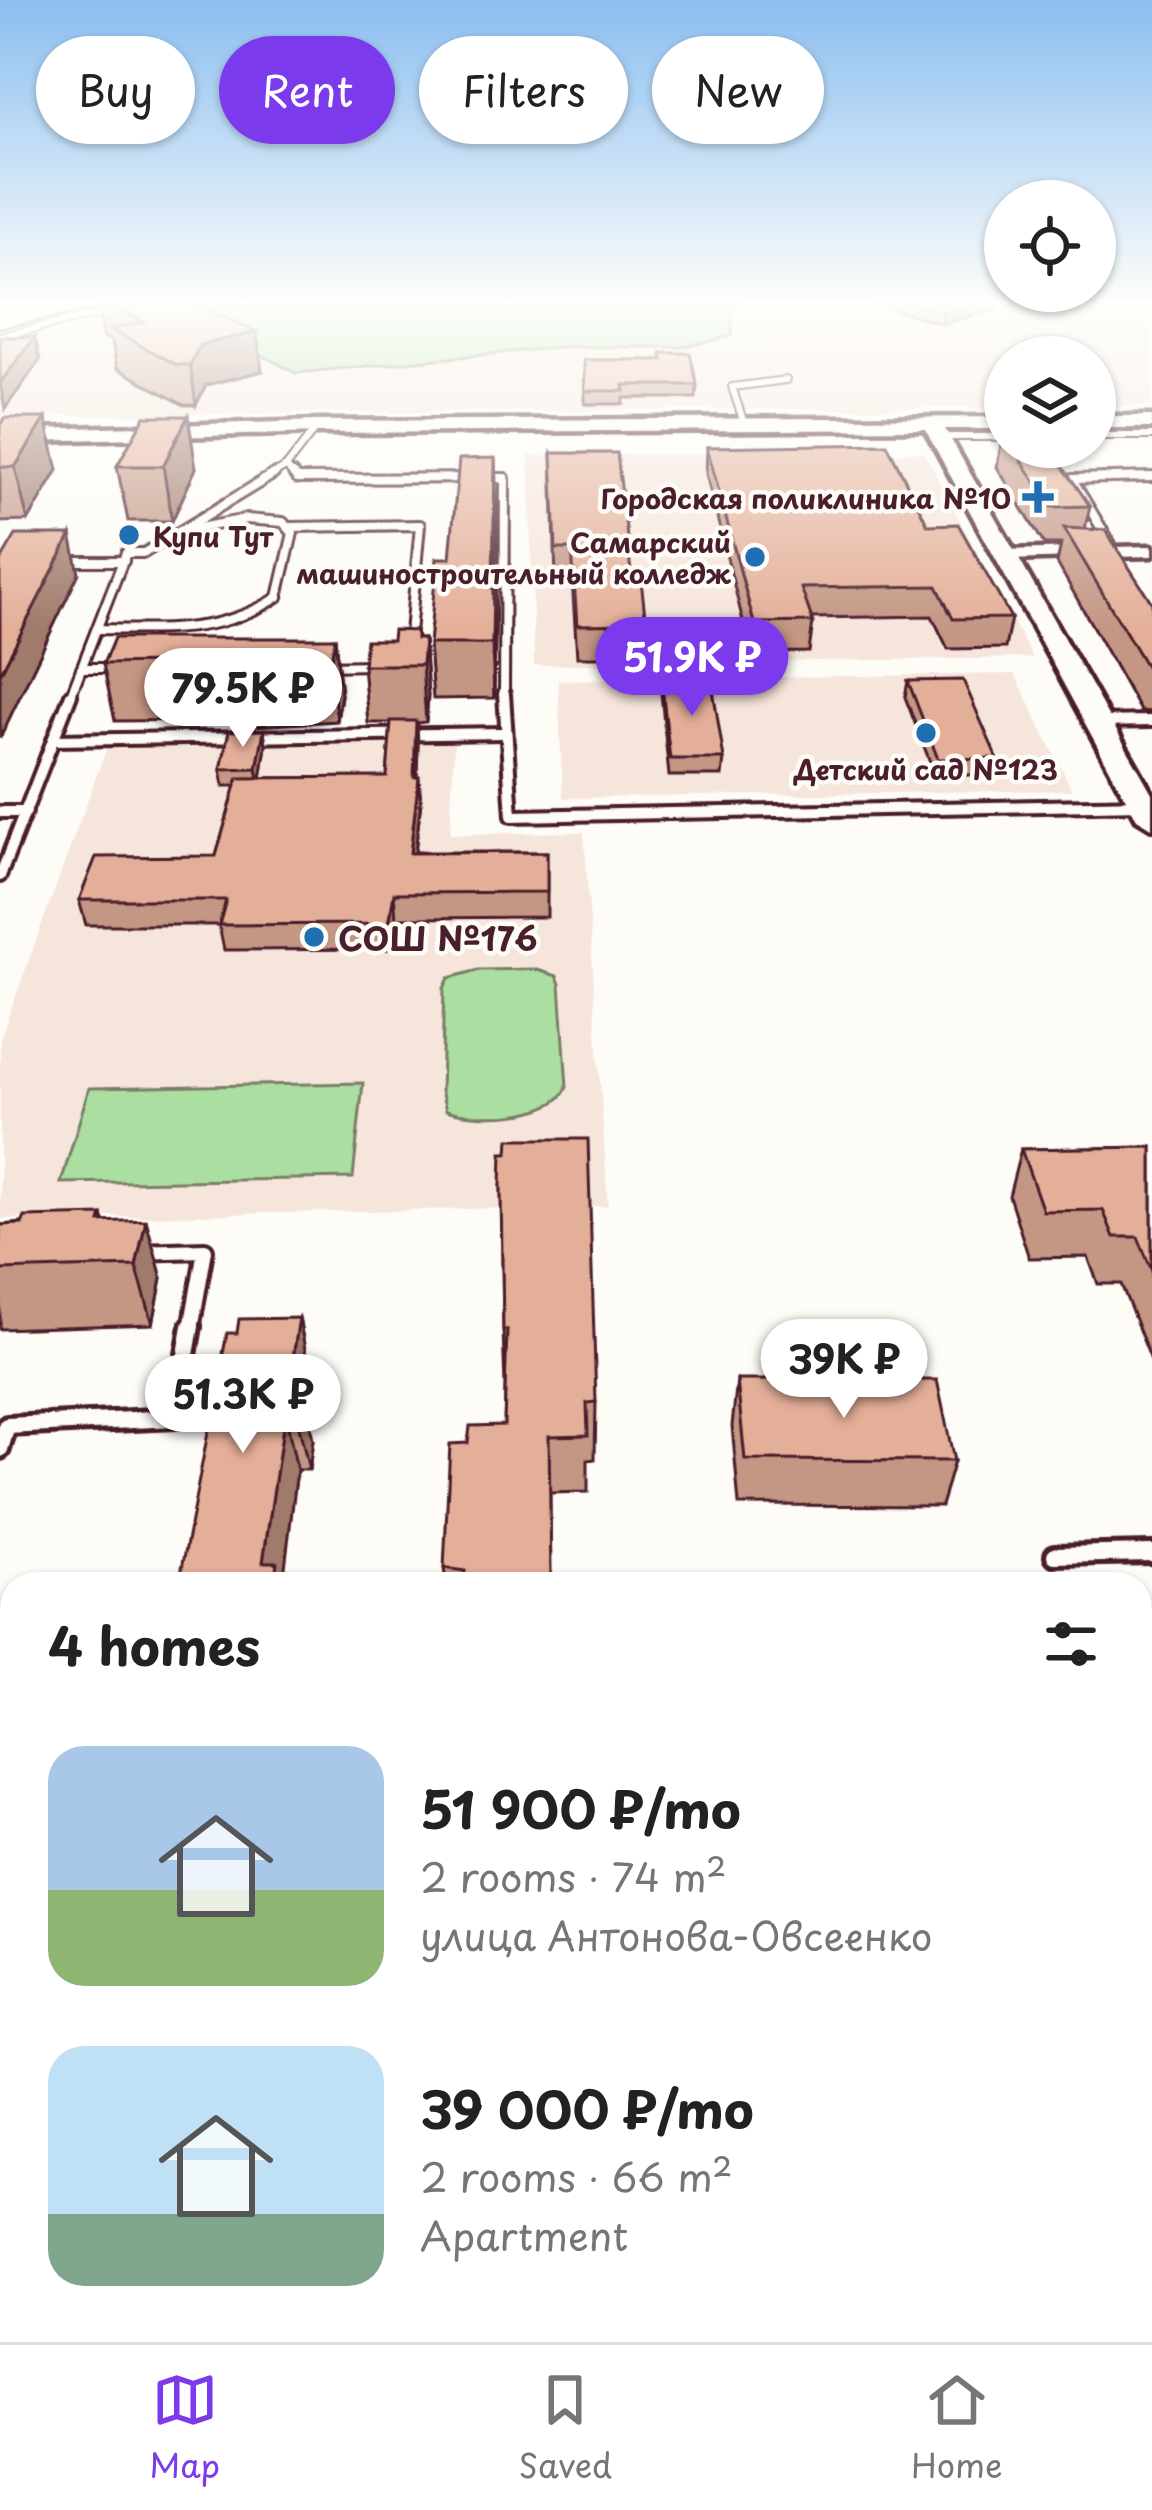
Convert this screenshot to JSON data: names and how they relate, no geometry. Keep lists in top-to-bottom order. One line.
{"places":{"health":["Городская поликлиника №10"],"other":["Купи Тут","Самарский машиностроительный колледж","Детский сад №123","СОШ №176"]},"page":{"chip":["Buy","Rent","Filters","New"],"price":["51.9K ₽","79.5K ₽","39K ₽","51.3K ₽"],"heading":"4 homes","list":[{"name":"51 900 ₽/mo","note":"2 rooms · 74 m² · улица Антонова-Овсеенко"},{"name":"39 000 ₽/mo","note":"2 rooms · 66 m² · Apartment"}],"tabs":["Map","Saved","Home"]}}
